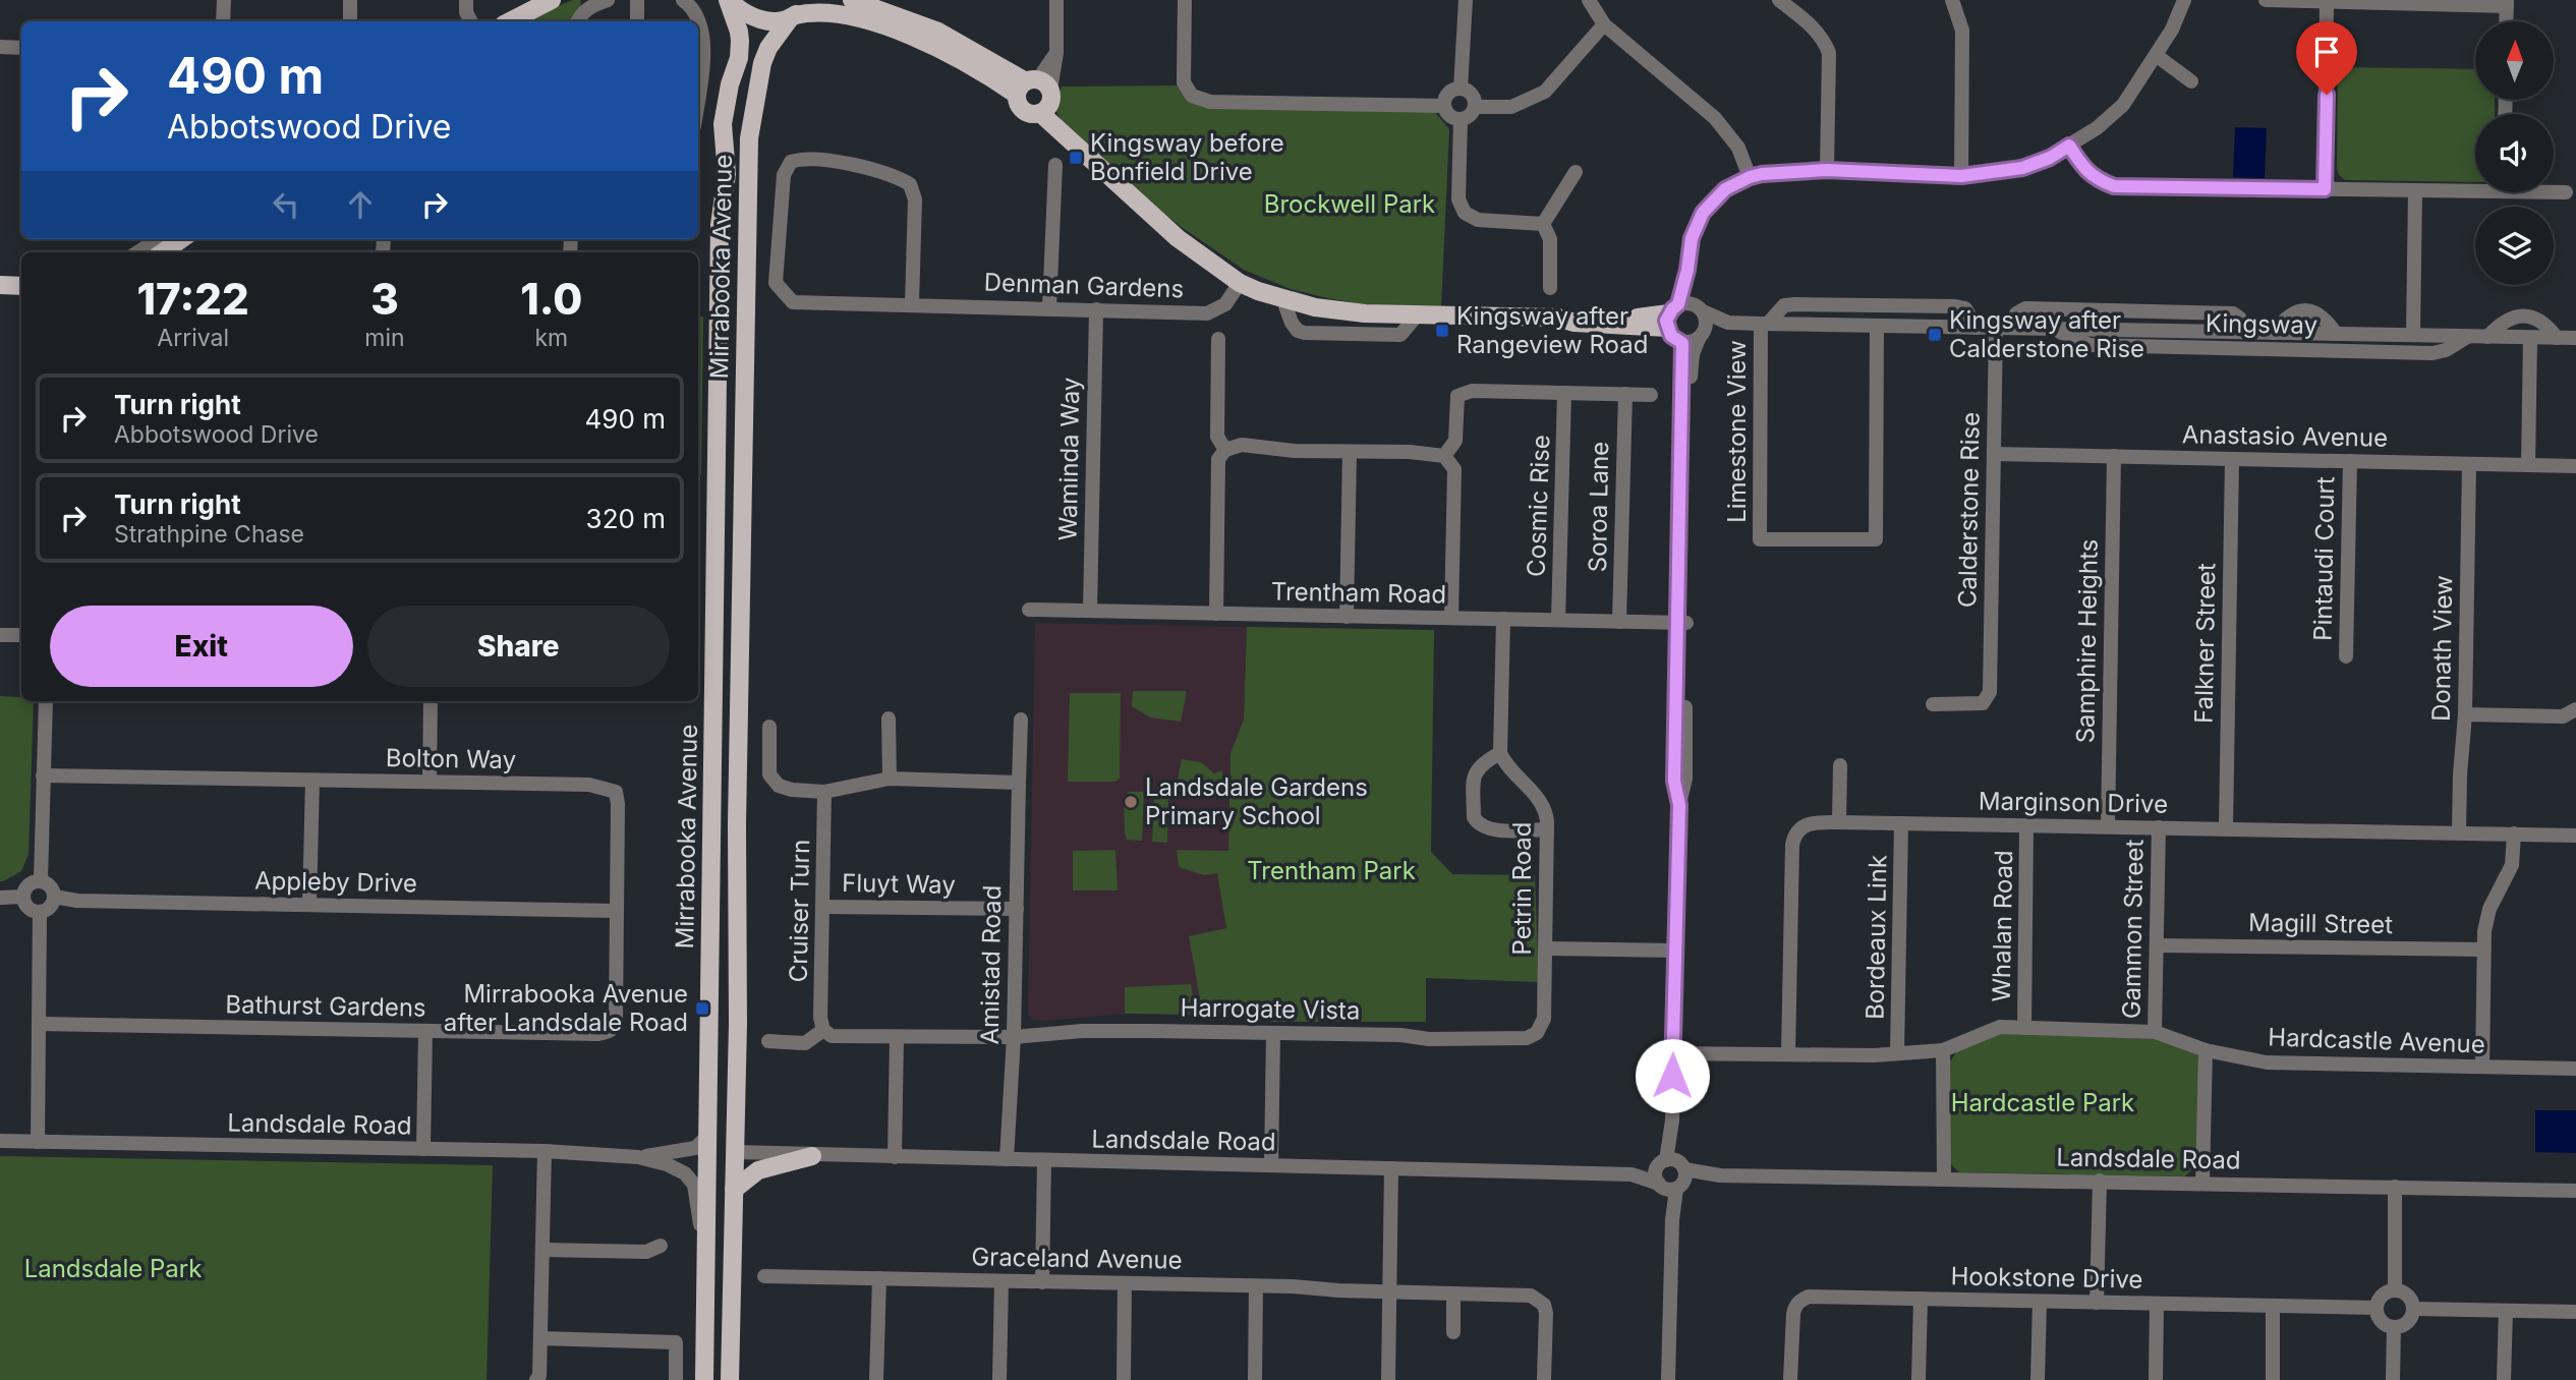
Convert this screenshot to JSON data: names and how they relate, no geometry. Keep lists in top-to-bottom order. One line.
{"streets":{"main road":["Mirrabooka Avenue"],"street":["Denman Gardens","Kingsway","Limestone View","Anastasio Avenue","Waminda Way","Cosmic Rise","Soroa Lane","Calderstone Rise","Pintaudi Court","Trentham Road","Samphire Heights","Falkner Street","Donath View","Bolton Way","Marginson Drive","Appleby Drive","Fluyt Way","Petrin Road","Cruiser Turn","Magill Street","Whalan Road","Gammon Street","Bordeaux Link","Amistad Road","Bathurst Gardens","Harrogate Vista","Hardcastle Avenue","Landsdale Road","Graceland Avenue","Hookstone Drive"]},"crossings":[["Mirrabooka Avenue","Landsdale Road"],["Denman Gardens","Waminda Way"],["Kingsway","Limestone View"],["Kingsway","Calderstone Rise"],["Anastasio Avenue","Calderstone Rise"],["Anastasio Avenue","Pintaudi Court"],["Anastasio Avenue","Samphire Heights"],["Anastasio Avenue","Falkner Street"],["Anastasio Avenue","Donath View"],["Waminda Way","Trentham Road"],["Cosmic Rise","Trentham Road"],["Soroa Lane","Trentham Road"],["Samphire Heights","Marginson Drive"],["Falkner Street","Marginson Drive"],["Donath View","Marginson Drive"],["Bolton Way","Appleby Drive"],["Bolton Way","Bathurst Gardens"],["Marginson Drive","Whalan Road"],["Marginson Drive","Gammon Street"],["Marginson Drive","Bordeaux Link"],["Marginson Drive","Hardcastle Avenue"],["Fluyt Way","Cruiser Turn"],["Fluyt Way","Amistad Road"],["Petrin Road","Harrogate Vista"],["Magill Street","Gammon Street"],["Whalan Road","Hardcastle Avenue"],["Gammon Street","Hardcastle Avenue"],["Bordeaux Link","Hardcastle Avenue"],["Amistad Road","Harrogate Vista"],["Amistad Road","Landsdale Road"]],"parks":["Brockwell Park","Trentham Park","Hardcastle Park","Landsdale Park"],"places":{"transit":["Kingsway before Bonfield Drive","Kingsway after Rangeview Road","Kingsway after Calderstone Rise","Mirrabooka Avenue after Landsdale Road"],"other":["Landsdale Gardens Primary School"]},"north":"top","page":{"turn":["490 m","Abbotswood Drive"],"eta":["17:22","Arrival","3","min","1.0","km"],"list":[{"name":"Turn right","note":"Abbotswood Drive","value":"490 m"},{"name":"Turn right","note":"Strathpine Chase","value":"320 m"}],"buttons":["Exit","Share"]}}
